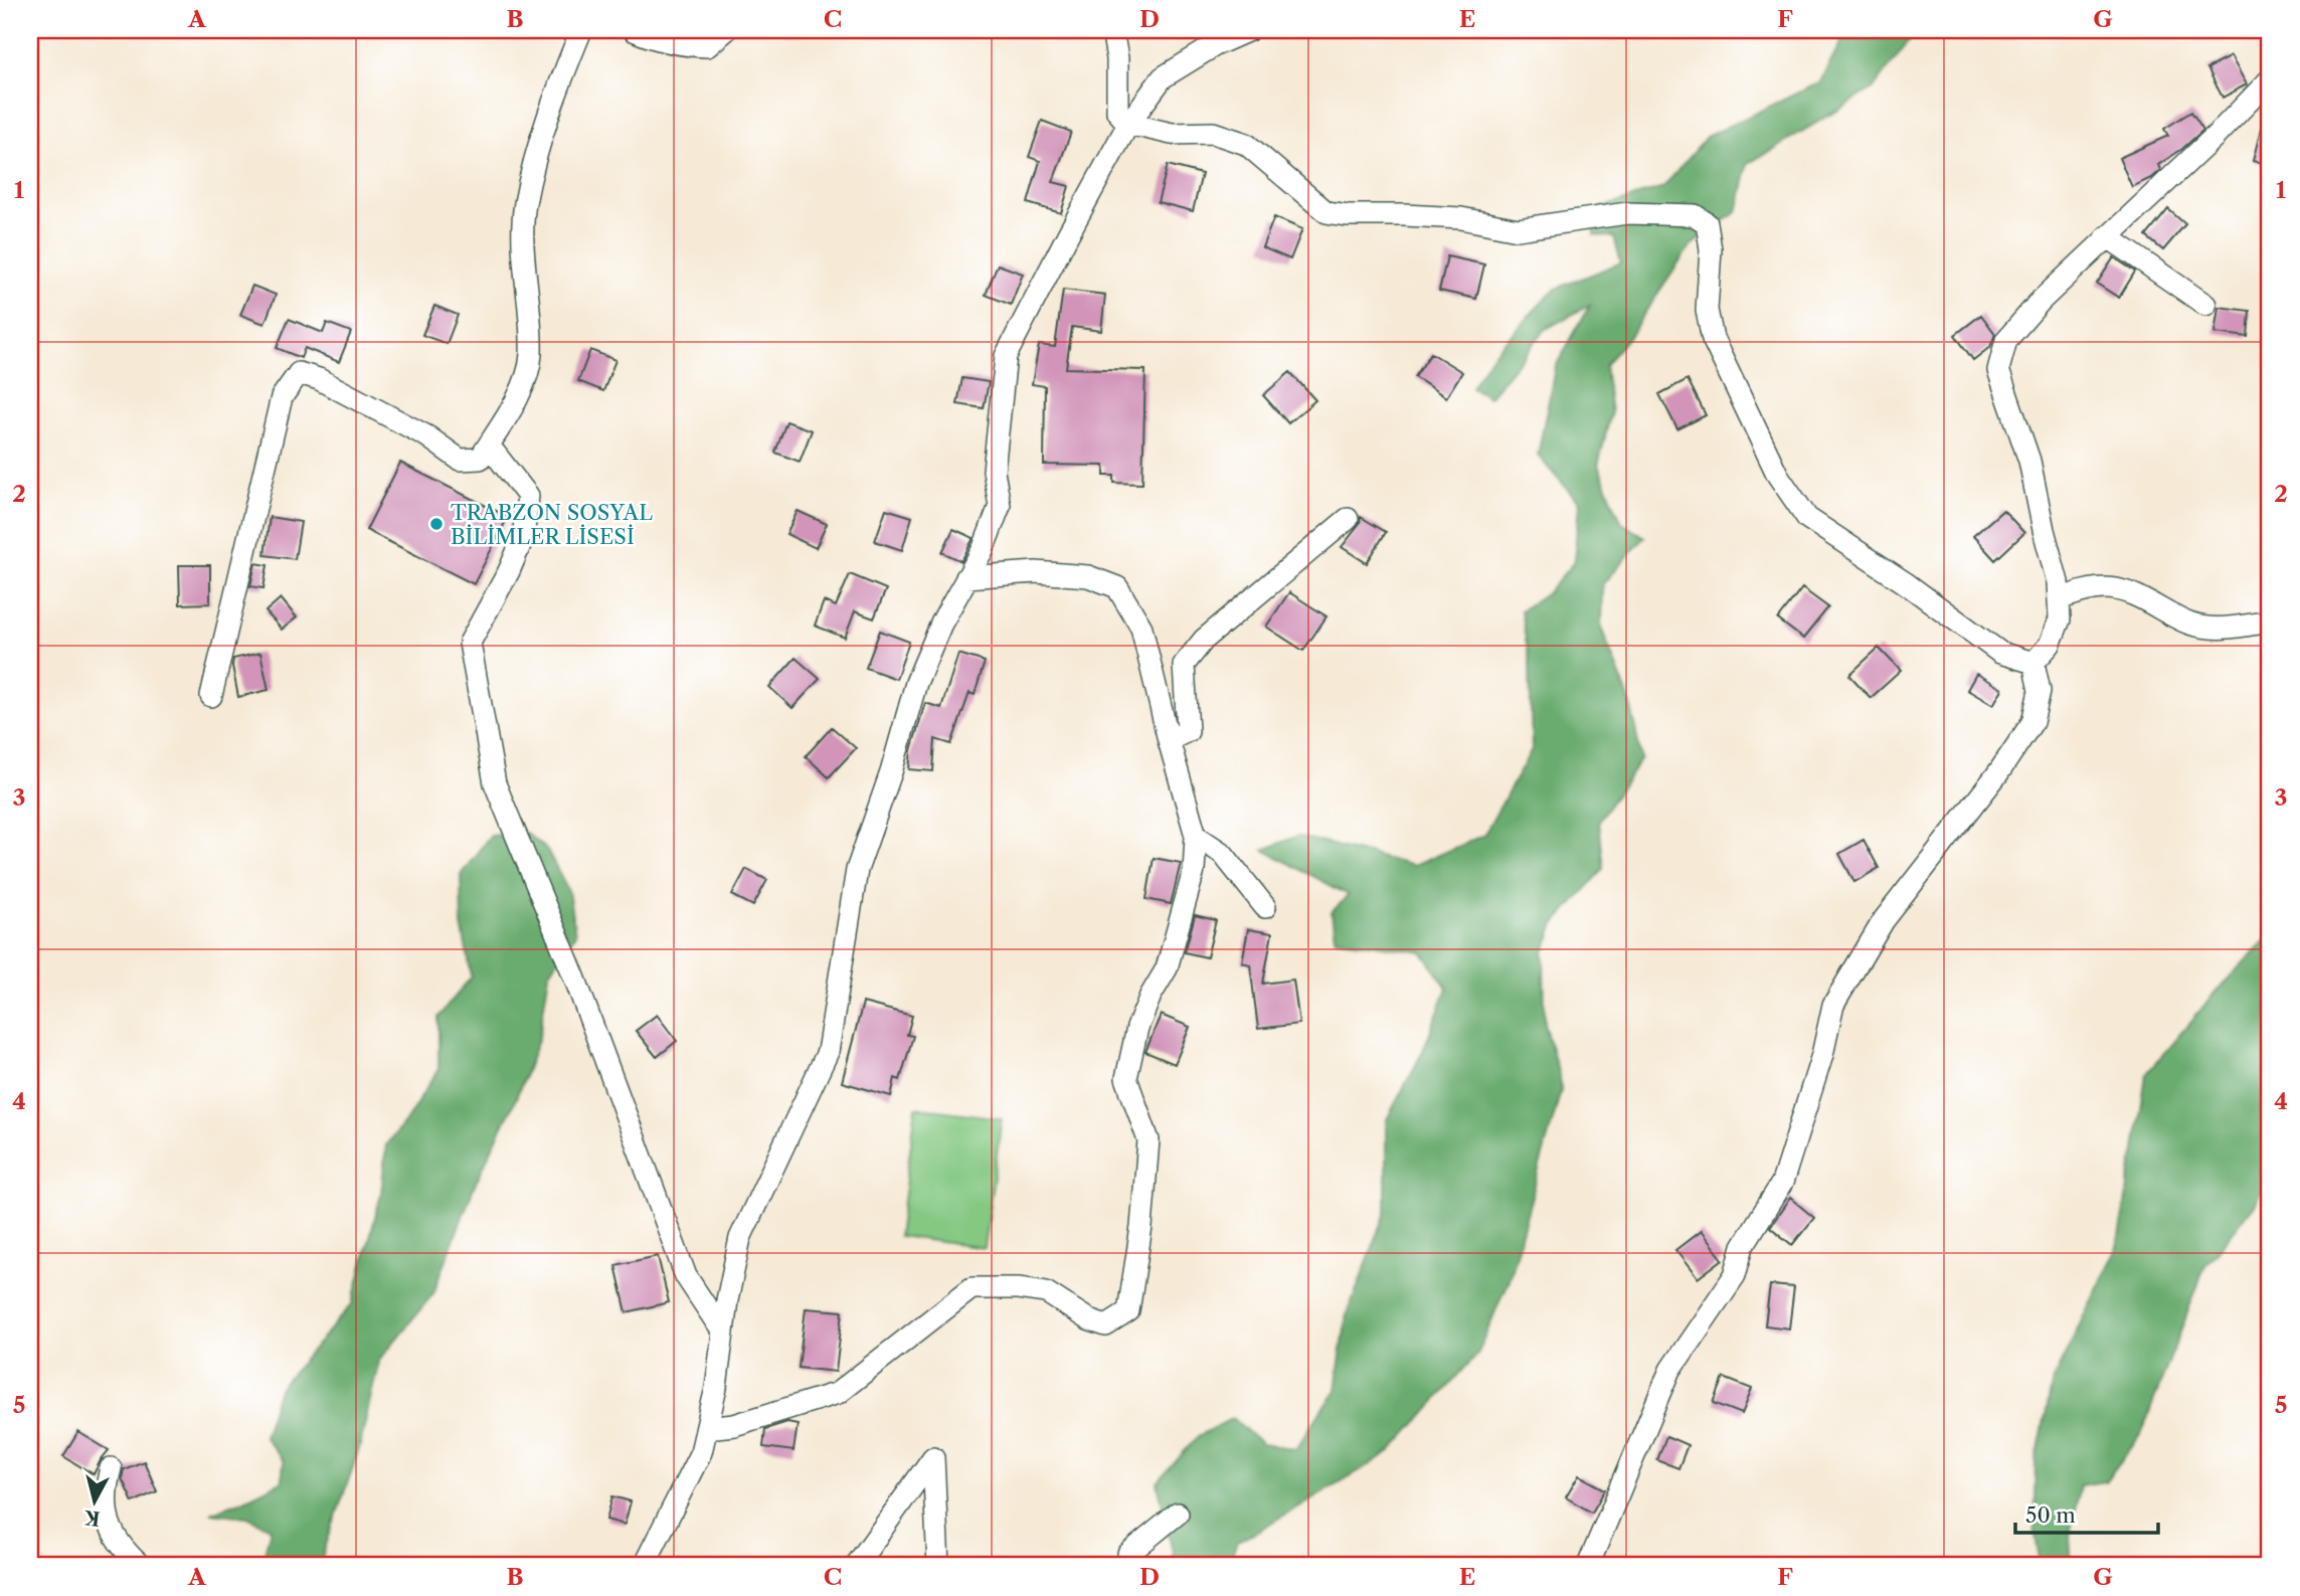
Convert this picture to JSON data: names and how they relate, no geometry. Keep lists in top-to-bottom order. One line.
{"places":["TRABZON SOSYAL BİLİMLER LİSESİ"],"scale_bar":"50 m","north":"bottom","grid":{"columns":["A","B","C","D","E","F","G"],"rows":["1","2","3","4","5"]}}
